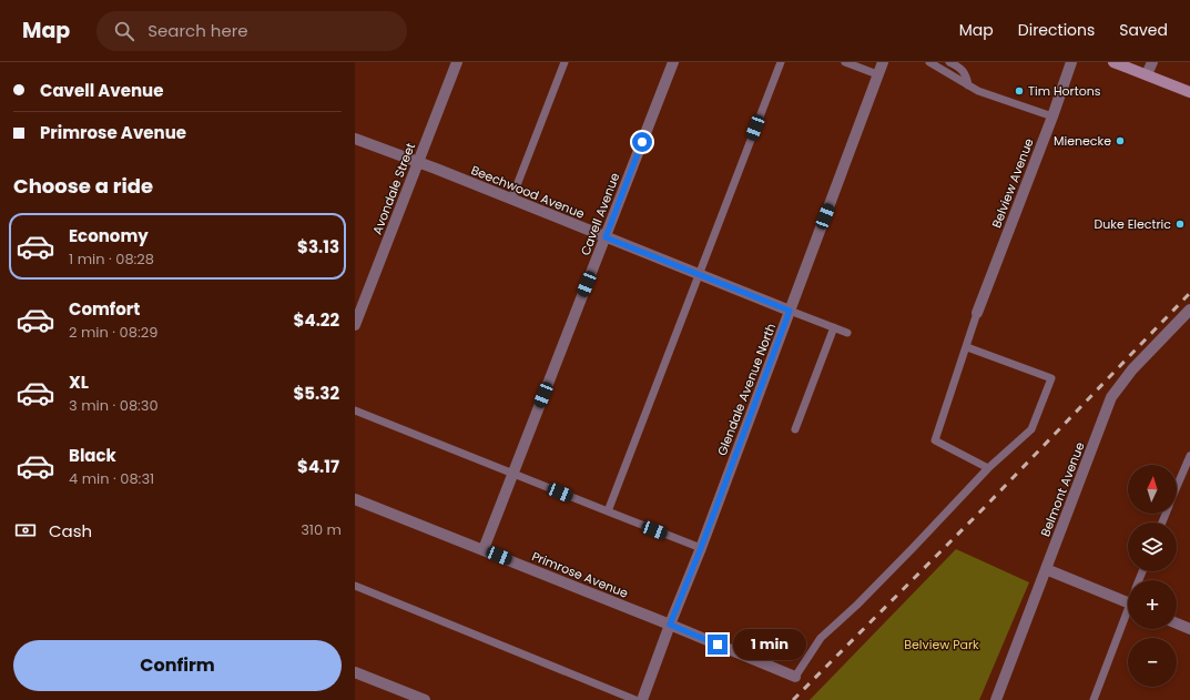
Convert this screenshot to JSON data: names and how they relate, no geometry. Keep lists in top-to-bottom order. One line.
{"streets":{"street":["Belview Avenue","Avondale Street","Beechwood Avenue","Cavell Avenue","Glendale Avenue North","Belmont Avenue","Primrose Avenue"]},"crossings":[["Avondale Street","Beechwood Avenue"],["Beechwood Avenue","Cavell Avenue"],["Beechwood Avenue","Glendale Avenue North"],["Cavell Avenue","Primrose Avenue"],["Glendale Avenue North","Primrose Avenue"]],"parks":["Belview Park"],"places":["Tim Hortons","Mienecke","Duke Electric"],"north":"top","page":{"header":"Map","search":"Search here","nav":["Map","Directions","Saved"],"banner":["Cavell Avenue","Primrose Avenue"],"heading":"Choose a ride","list":[{"name":"Economy","note":"1 min · 08:28","value":"$3.13"},{"name":"Comfort","note":"2 min · 08:29","value":"$4.22"},{"name":"XL","note":"3 min · 08:30","value":"$5.32"},{"name":"Black","note":"4 min · 08:31","value":"$4.17"}],"map_buttons":["+","−"],"pay":["Cash","310 m"],"bubble":"1 min","buttons":"Confirm"}}
